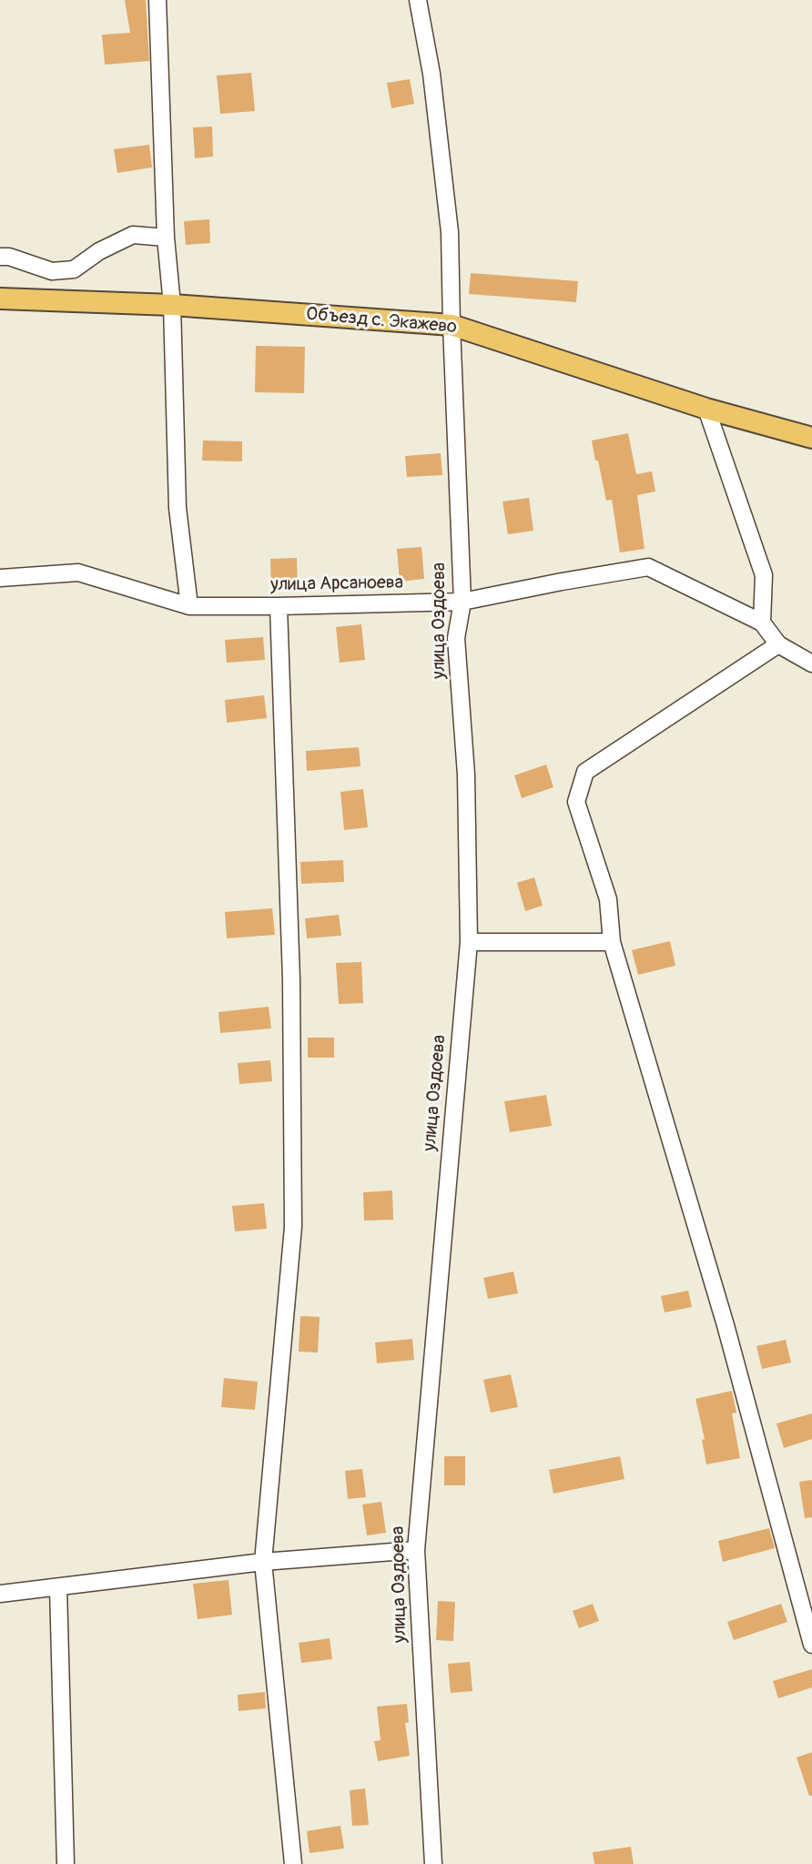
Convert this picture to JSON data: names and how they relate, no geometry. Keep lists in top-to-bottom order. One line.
{"streets":{"main road":["Объезд с. Экажево"],"street":["улица Арсаноева","улица Оздоева"]},"crossings":[["Объезд с. Экажево","улица Оздоева"],["улица Арсаноева","улица Оздоева"]]}
